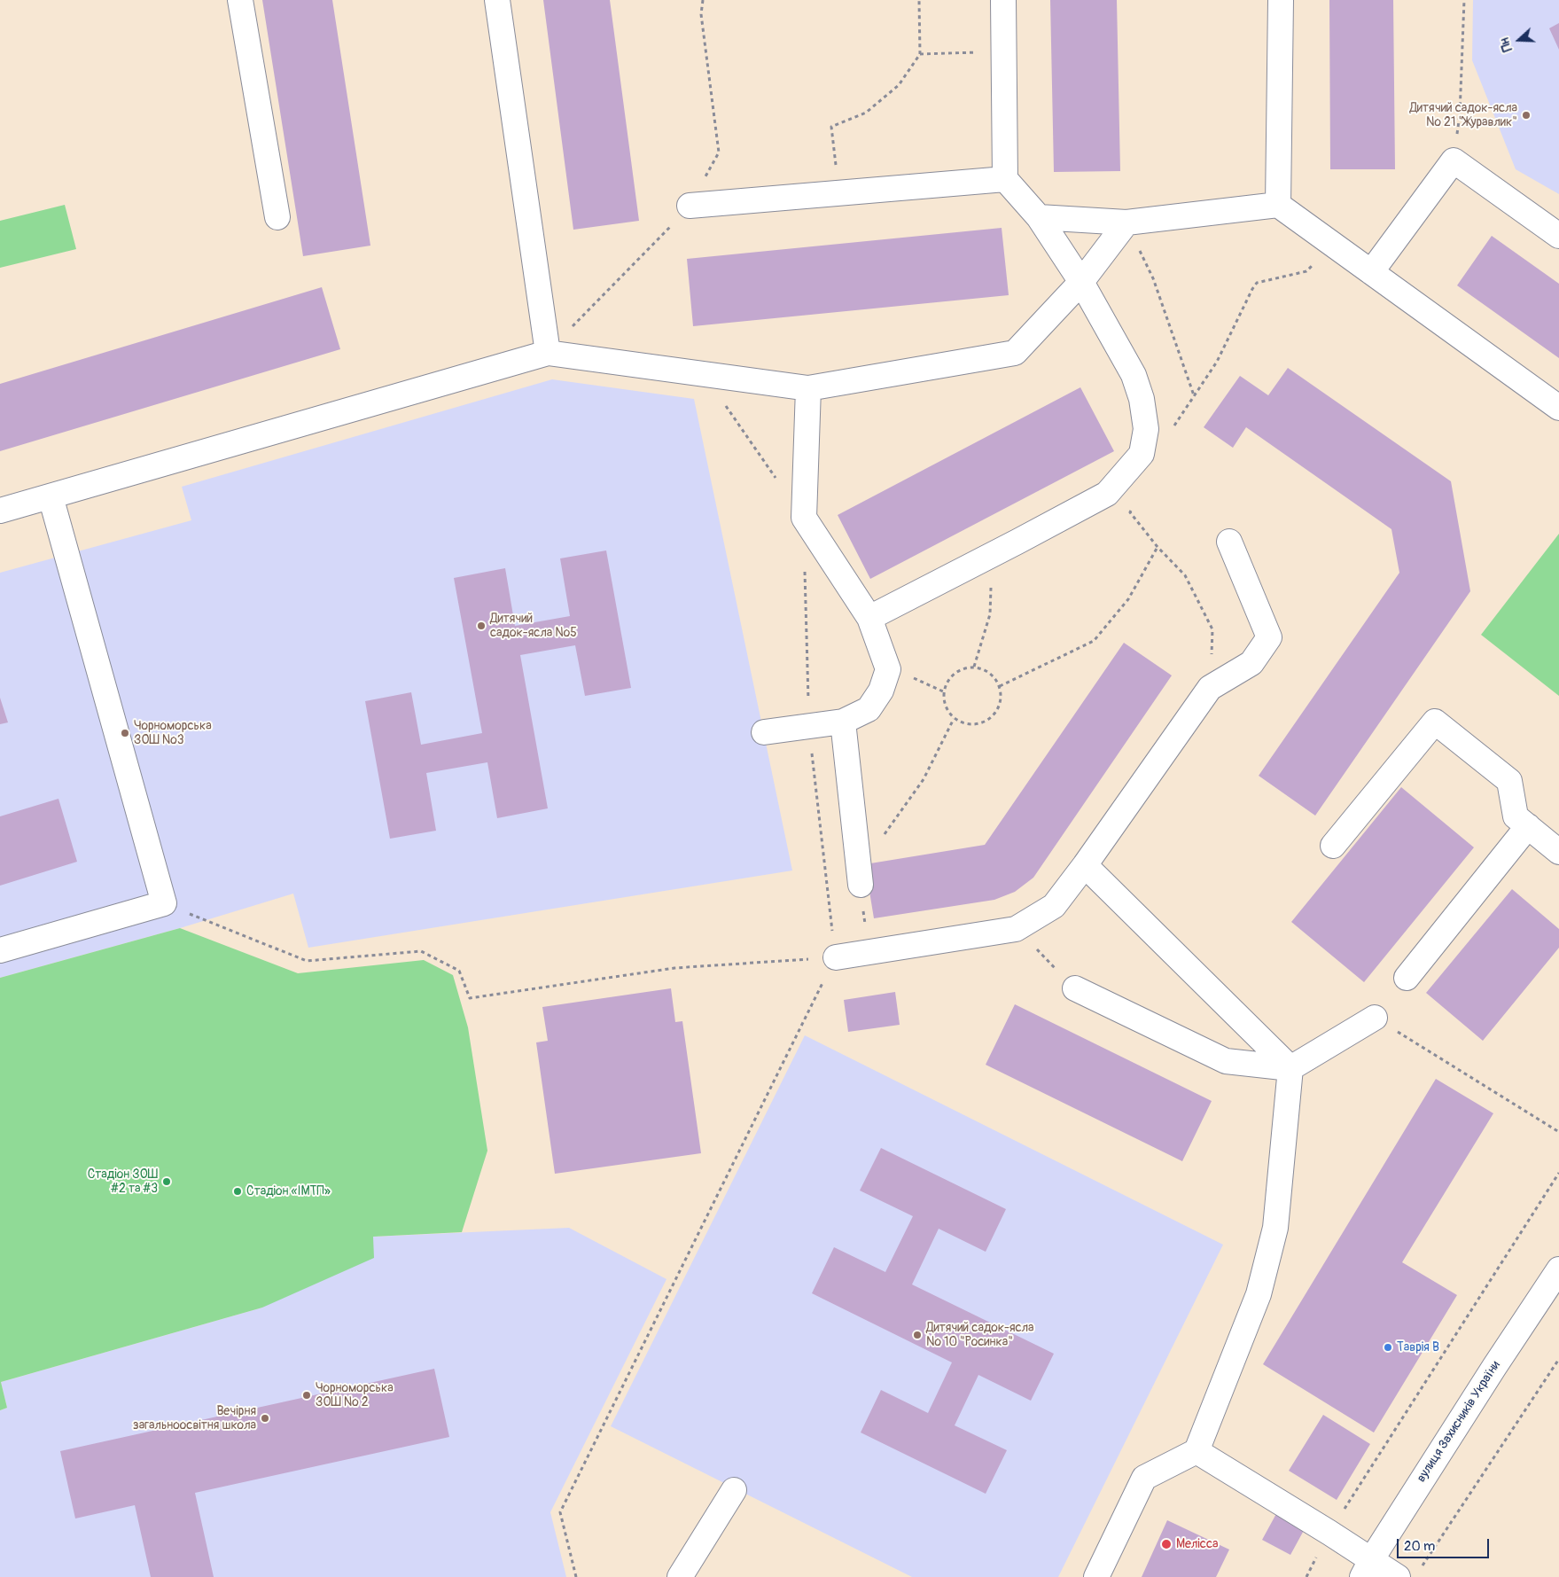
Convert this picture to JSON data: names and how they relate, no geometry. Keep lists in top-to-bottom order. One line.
{"streets":{"street":["вулиця Захисників України"]},"places":["Дитячий садок-ясла № 21 \"Журавлик\"","Дитячий садок-ясла №5","Чорноморська ЗОШ №3","Стадіон ЗОШ #2 та #3","Стадіон «ІМТП»","Дитячий садок-ясла № 10 \"Росинка\"","Таврія В","Чорноморська ЗОШ № 2","Вечірня загальноосвітня школа","Мелісса"],"scale_bar":"20 m","north":"left"}
